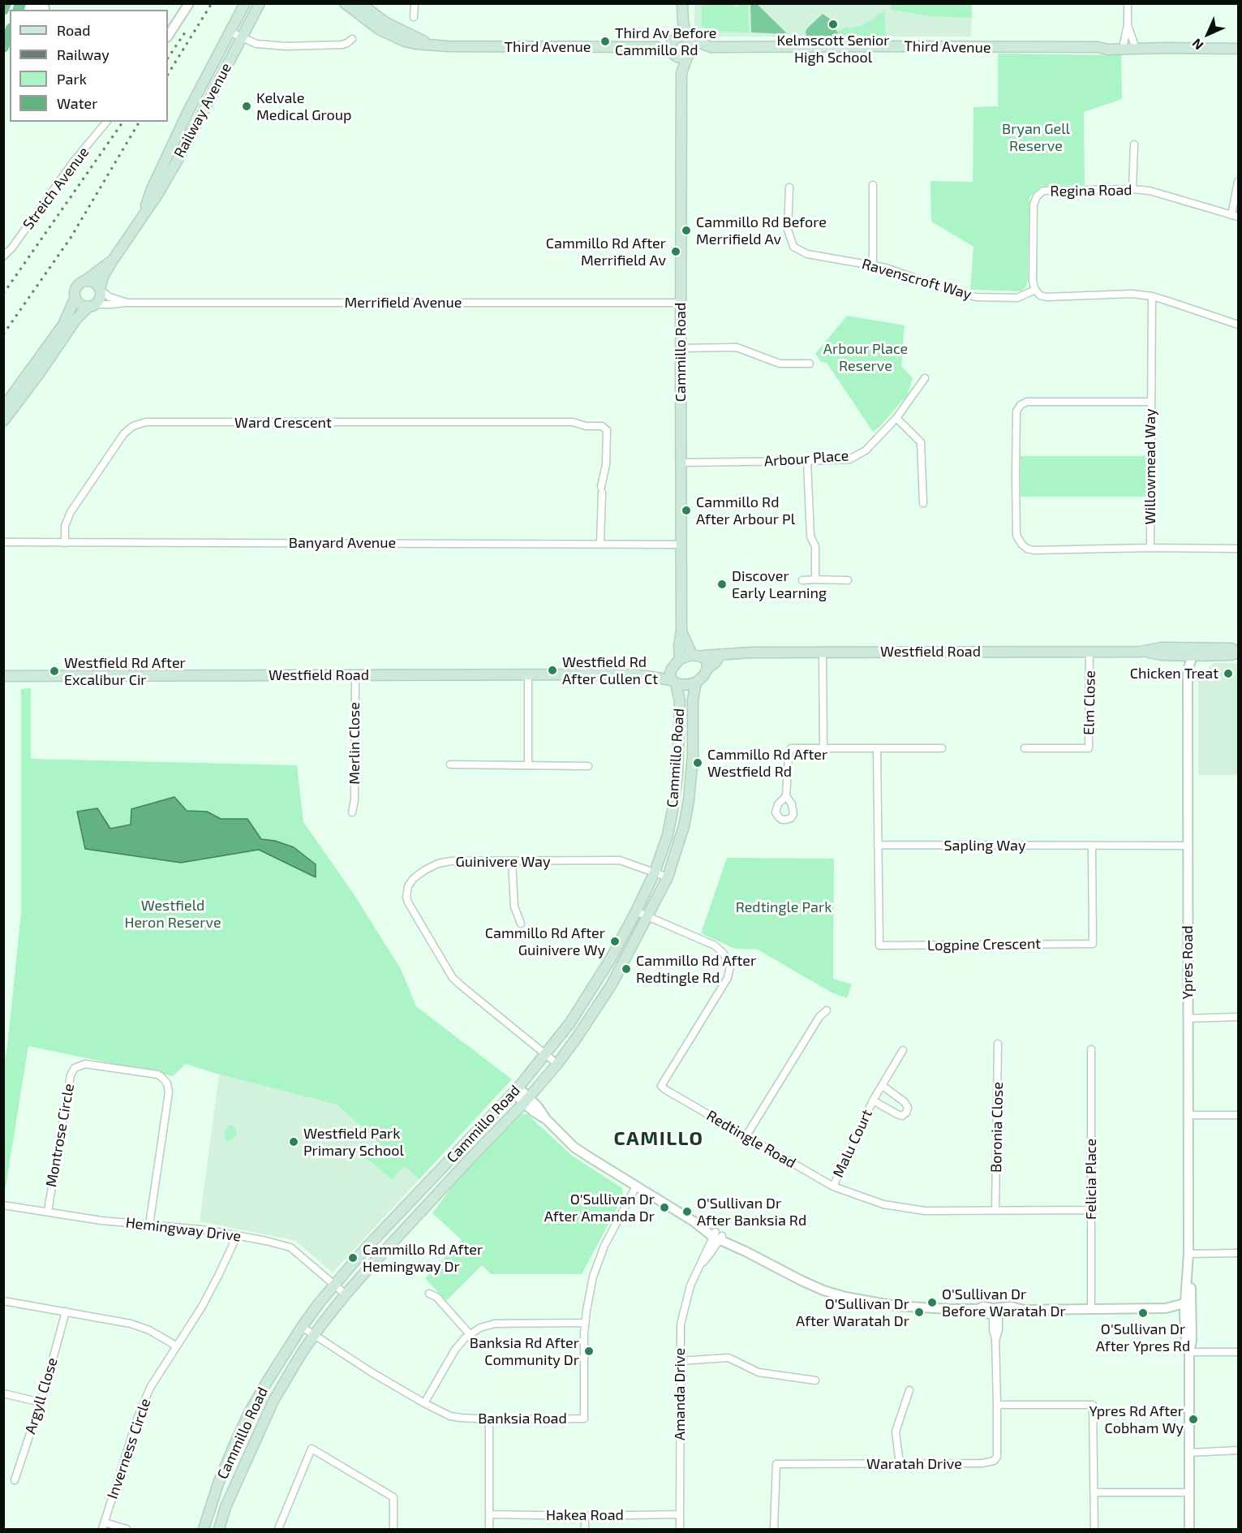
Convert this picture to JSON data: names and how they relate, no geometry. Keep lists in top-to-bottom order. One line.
{"streets":{"main road":["Third Avenue","Railway Avenue","Cammillo Road","Westfield Road"],"street":["Streich Avenue","Regina Road","Ravenscroft Way","Merrifield Avenue","Ward Crescent","Arbour Place","Willowmead Way","Banyard Avenue","Elm Close","Merlin Close","Sapling Way","Guinivere Way","Logpine Crescent","Ypres Road","Boronia Close","Montrose Circle","Redtingle Road","Malu Court","Felicia Place","Hemingway Drive","Amanda Drive","Argyll Close","Banksia Road","Inverness Circle","Waratah Drive","Hakea Road"]},"crossings":[["Third Avenue","Cammillo Road"],["Railway Avenue","Merrifield Avenue"],["Regina Road","Ravenscroft Way"],["Merrifield Avenue","Cammillo Road"],["Cammillo Road","Arbour Place"],["Cammillo Road","Banyard Avenue"],["Cammillo Road","Westfield Road"],["Cammillo Road","Guinivere Way"],["Cammillo Road","Redtingle Road"],["Cammillo Road","Hemingway Drive"],["Cammillo Road","Banksia Road"],["Ward Crescent","Banyard Avenue"],["Westfield Road","Elm Close"],["Westfield Road","Merlin Close"],["Westfield Road","Ypres Road"],["Sapling Way","Logpine Crescent"],["Sapling Way","Ypres Road"],["Boronia Close","Redtingle Road"],["Montrose Circle","Hemingway Drive"],["Redtingle Road","Malu Court"],["Redtingle Road","Felicia Place"],["Hemingway Drive","Inverness Circle"],["Amanda Drive","Hakea Road"]],"districts":["CAMILLO"],"parks":["Bryan Gell Reserve","Arbour Place Reserve","Westfield Heron Reserve","Redtingle Park"],"places":["Kelmscott Senior High School","Third Av Before Cammillo Rd","Kelvale Medical Group","Cammillo Rd Before Merrifield Av","Cammillo Rd After Merrifield Av","Cammillo Rd After Arbour Pl","Discover Early Learning","Westfield Rd After Cullen Ct","Westfield Rd After Excalibur Cir","Chicken Treat","Cammillo Rd After Westfield Rd","Cammillo Rd After Guinivere Wy","Cammillo Rd After Redtingle Rd","Westfield Park Primary School","O'Sullivan Dr After Amanda Dr","O'Sullivan Dr After Banksia Rd","Cammillo Rd After Hemingway Dr","O'Sullivan Dr Before Waratah Dr","O'Sullivan Dr After Waratah Dr","O'Sullivan Dr After Ypres Rd","Banksia Rd After Community Dr","Ypres Rd After Cobham Wy"],"legend":["Road","Railway","Park","Water"],"north":"bottom left"}
